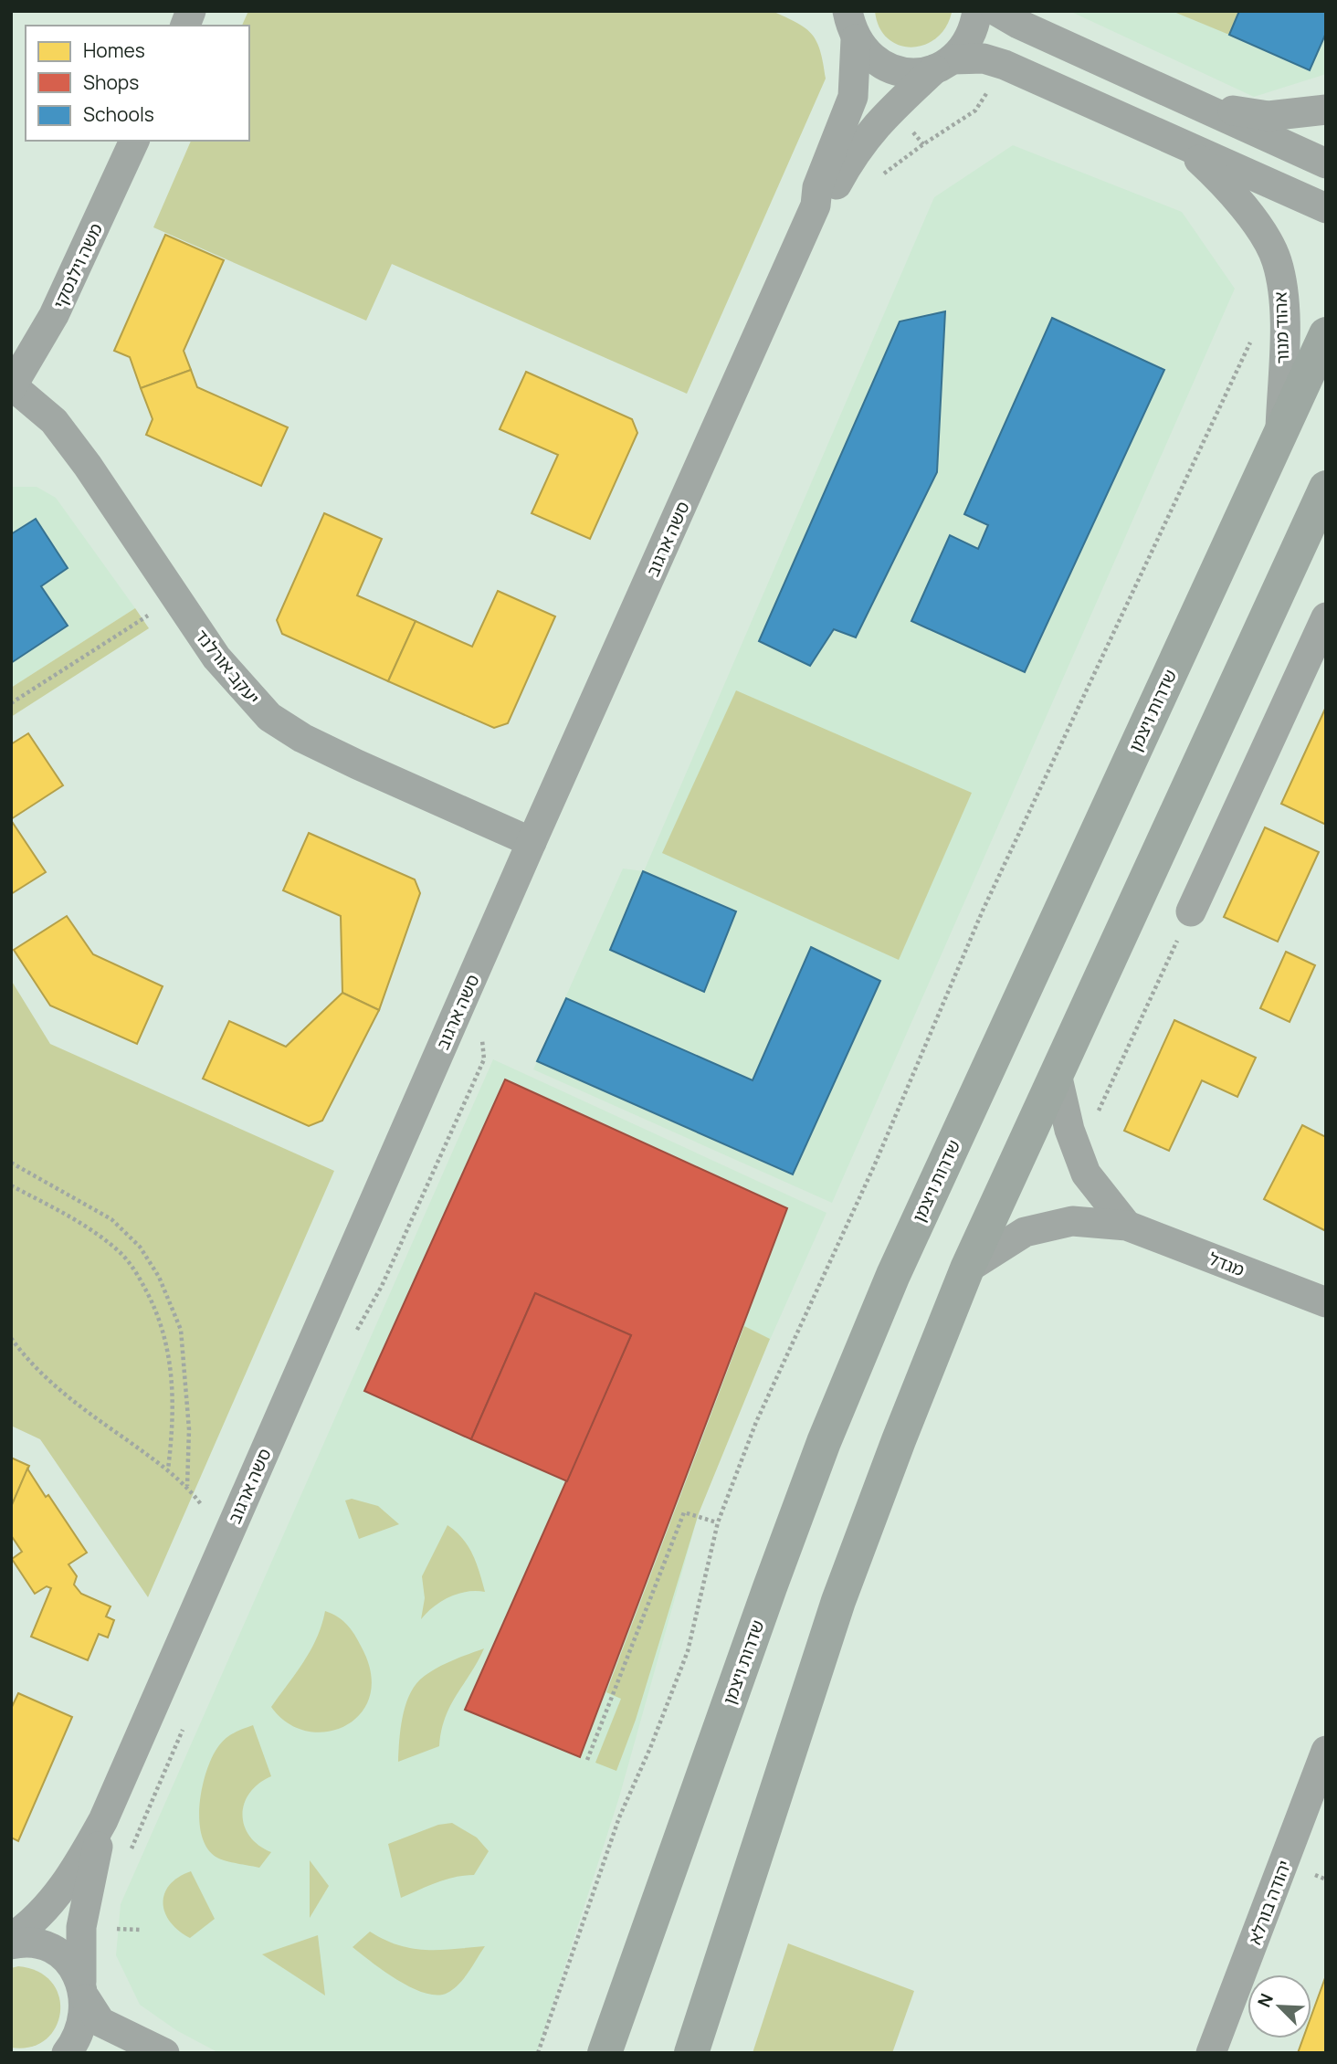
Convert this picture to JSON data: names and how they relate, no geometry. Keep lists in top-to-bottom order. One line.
{"streets":{"main road":["שדרות ויצמן"],"street":["משה וילנסקי","אהוד מנור","סשה ארגוב","יעקב אורלנד","מגדל","יהודה בורלא"]},"crossings":[["משה וילנסקי","יעקב אורלנד"],["אהוד מנור","סשה ארגוב"],["אהוד מנור","שדרות ויצמן"],["סשה ארגוב","יעקב אורלנד"]],"legend":["Homes","Shops","Schools"],"north":"top left"}
